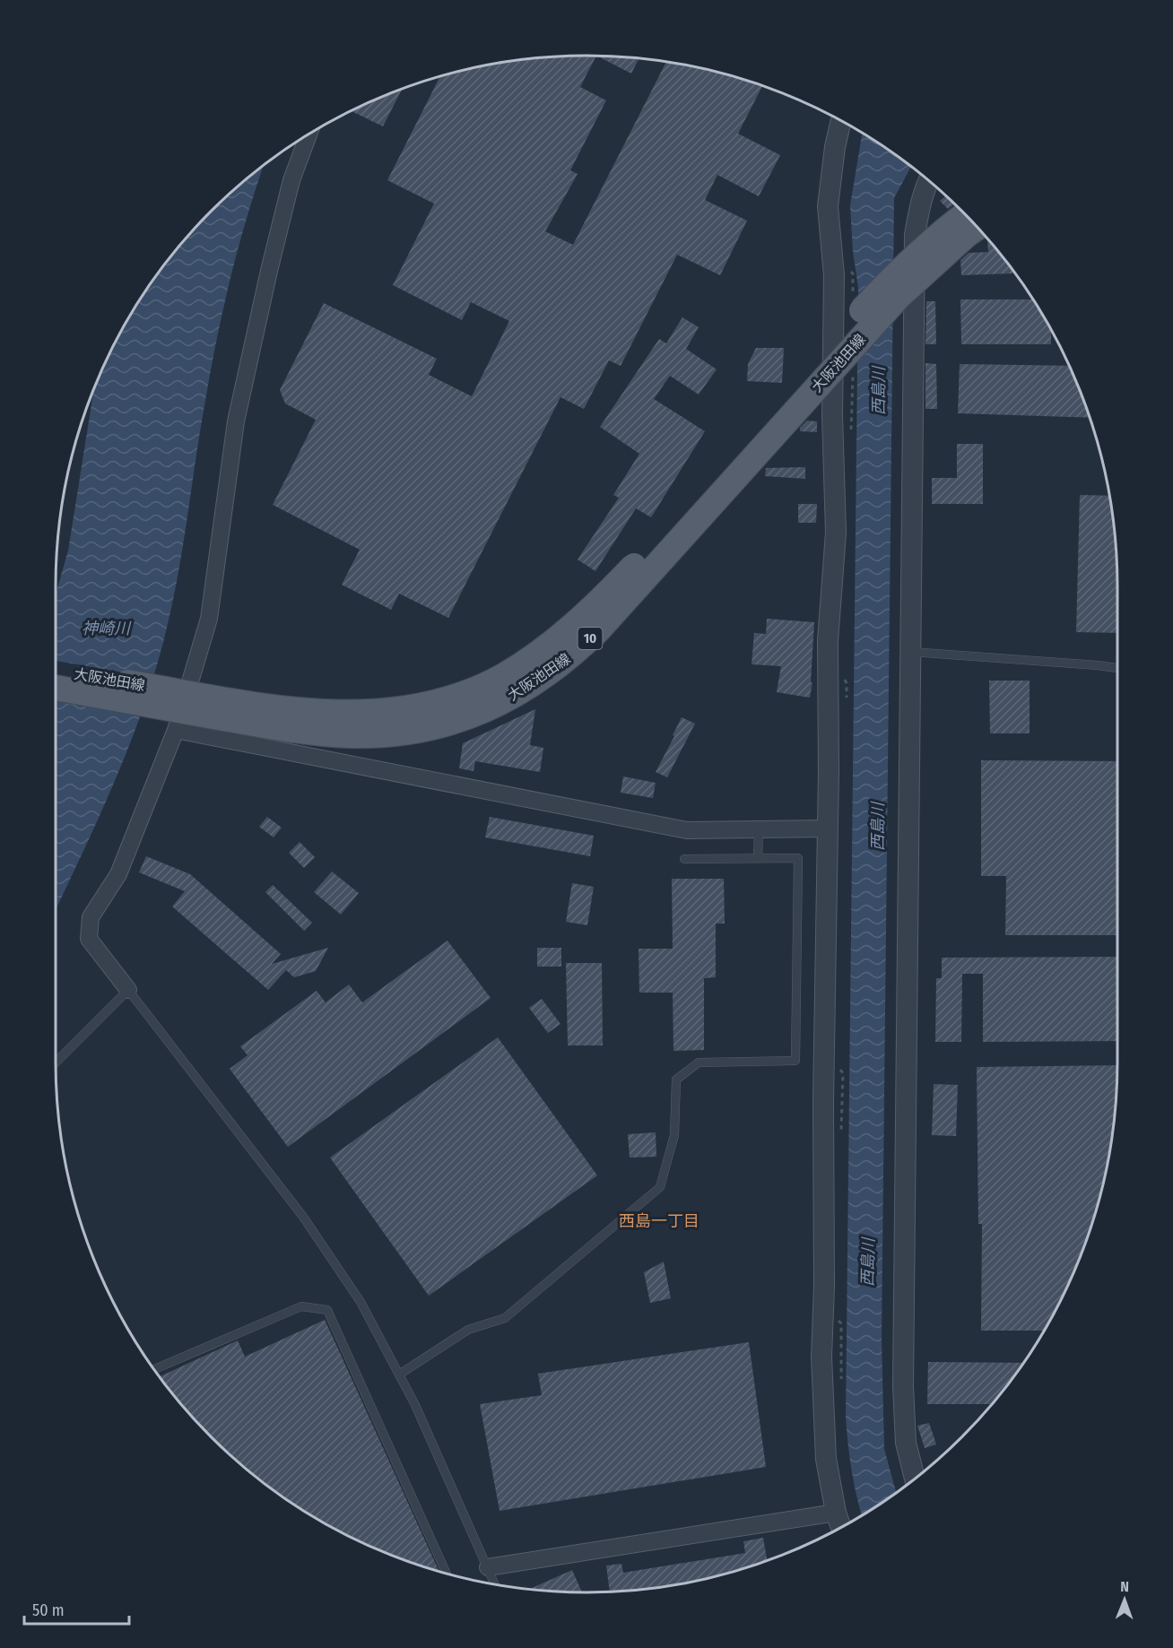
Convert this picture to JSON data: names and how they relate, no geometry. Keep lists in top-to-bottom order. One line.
{"streets":{"main road":["大阪池田線","10"]},"districts":["西島一丁目"],"water":["西島川","神崎川"],"scale_bar":"50 m","north":"top"}
